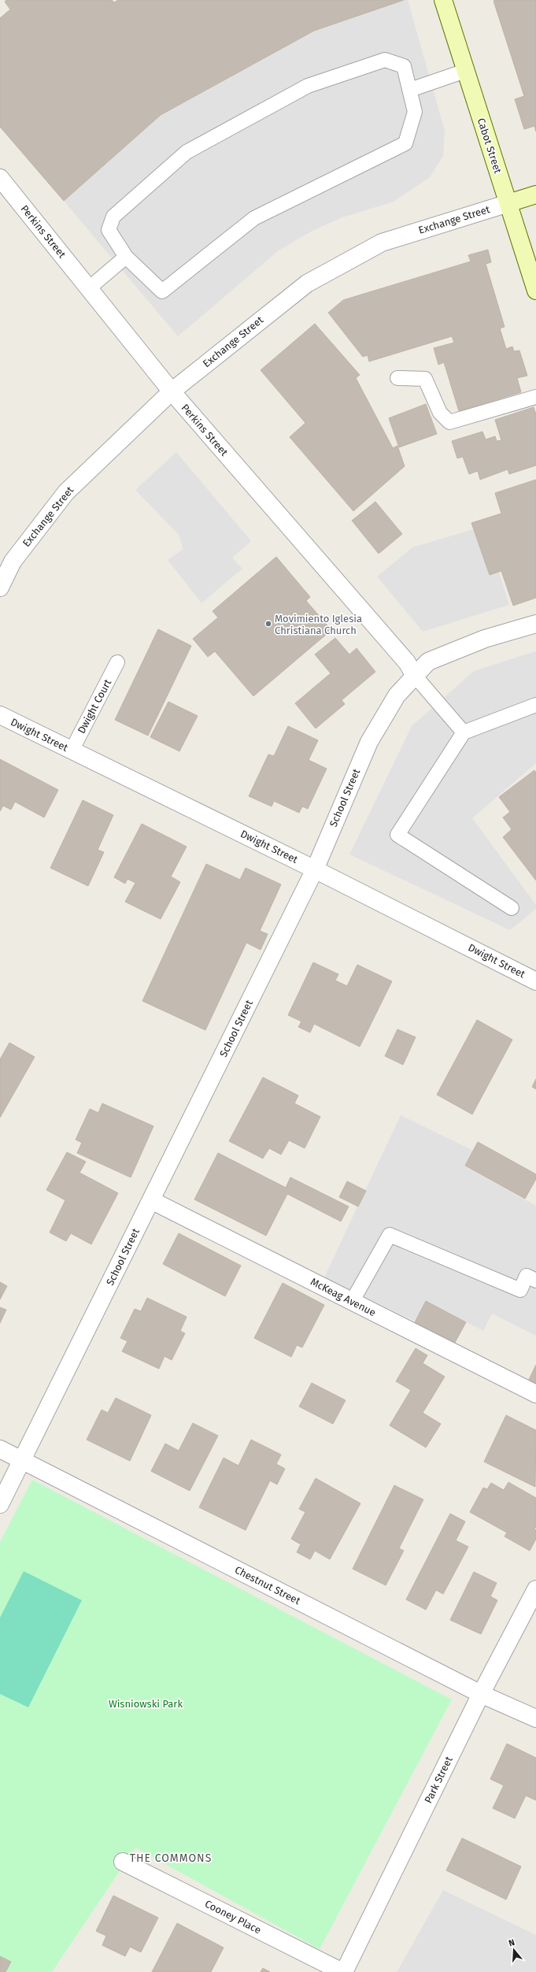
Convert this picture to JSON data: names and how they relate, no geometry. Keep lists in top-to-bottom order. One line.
{"streets":{"main road":["Cabot Street","Exchange Street"],"street":["Perkins Street","Dwight Street","School Street","McKeag Avenue","Chestnut Street","Park Street","Cooney Place"],"lane":["Dwight Court"]},"crossings":[["Cabot Street","Exchange Street"],["Exchange Street","Perkins Street"],["Perkins Street","School Street"],["Dwight Court","Dwight Street"],["Dwight Street","School Street"],["School Street","McKeag Avenue"],["School Street","Chestnut Street"],["Chestnut Street","Park Street"],["Park Street","Cooney Place"]],"districts":["THE COMMONS"],"parks":["Wisniowski Park"],"places":["Movimiento Iglesia Christiana Church"],"north":"top"}
